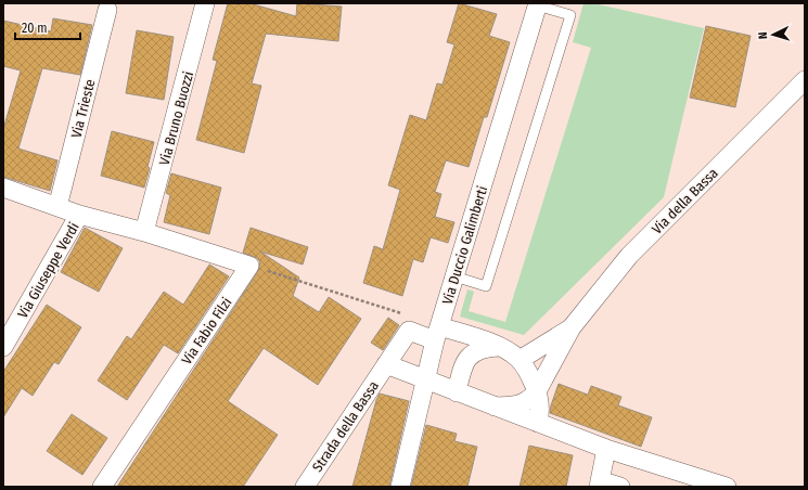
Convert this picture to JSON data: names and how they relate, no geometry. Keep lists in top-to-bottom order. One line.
{"streets":{"street":["Via Trieste","Via Bruno Buozzi","Via della Bassa","Via Duccio Galimberti","Via Giuseppe Verdi","Via Fabio Filzi","Strada della Bassa"]},"crossings":[["Via della Bassa","Strada della Bassa"],["Via Duccio Galimberti","Strada della Bassa"]],"scale_bar":"20 m","north":"left"}
